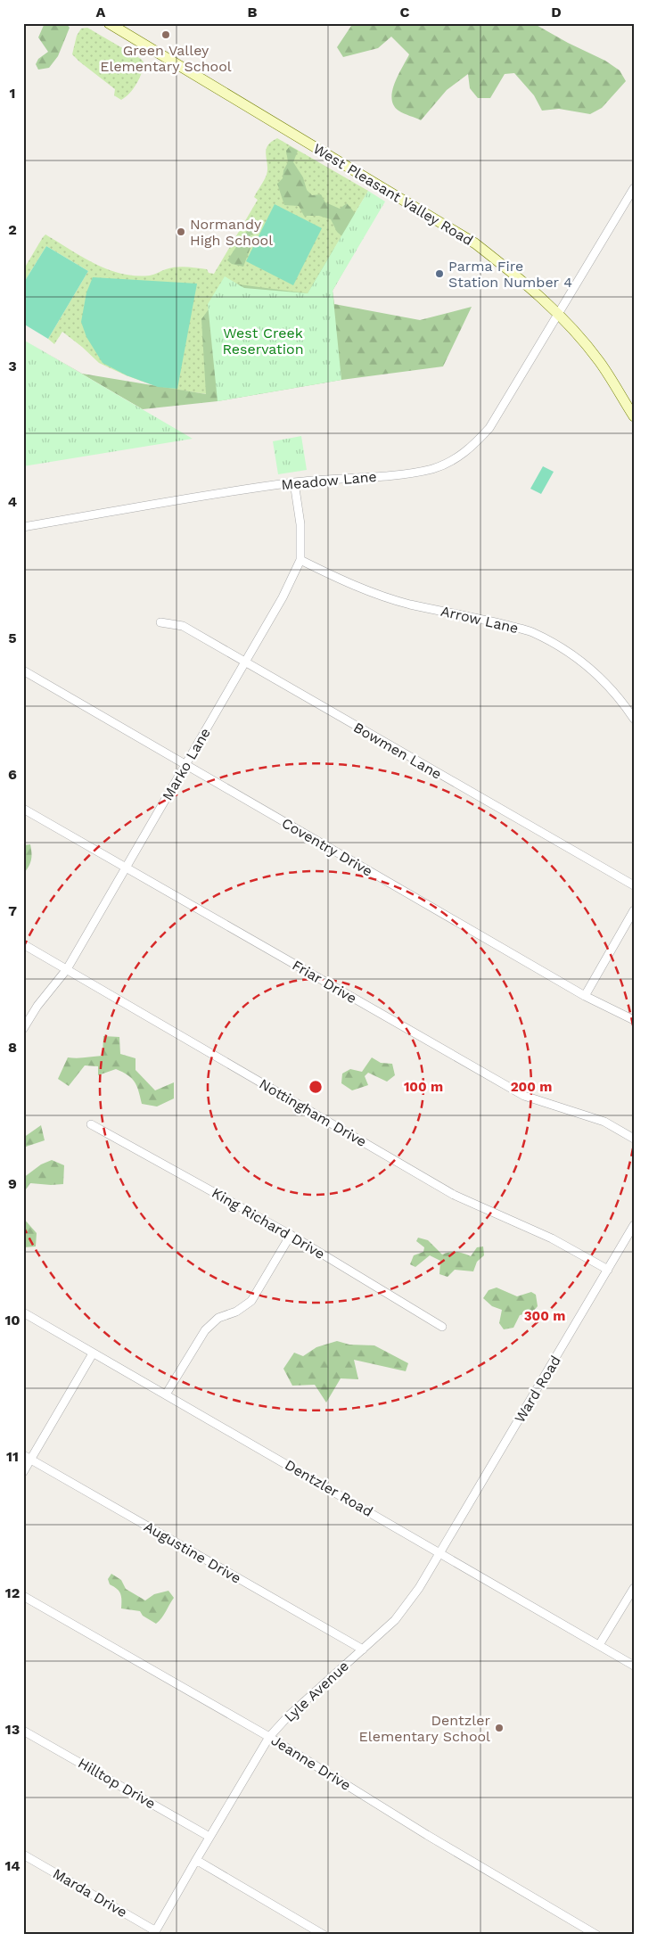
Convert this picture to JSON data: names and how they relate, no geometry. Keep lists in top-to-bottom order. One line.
{"streets":{"main road":["West Pleasant Valley Road"],"street":["Meadow Lane","Arrow Lane","Bowmen Lane","Marko Lane","Coventry Drive","Friar Drive","Nottingham Drive","King Richard Drive","Ward Road","Dentzler Road","Augustine Drive","Lyle Avenue","Jeanne Drive","Hilltop Drive","Marda Drive"]},"crossings":[["West Pleasant Valley Road","Meadow Lane"],["Meadow Lane","Marko Lane"],["Arrow Lane","Marko Lane"],["Bowmen Lane","Marko Lane"],["Marko Lane","Coventry Drive"],["Marko Lane","Friar Drive"],["Marko Lane","Nottingham Drive"],["Nottingham Drive","Ward Road"],["Ward Road","Dentzler Road"],["Ward Road","Lyle Avenue"],["Dentzler Road","Lyle Avenue"],["Augustine Drive","Lyle Avenue"],["Lyle Avenue","Jeanne Drive"],["Lyle Avenue","Hilltop Drive"],["Lyle Avenue","Marda Drive"]],"parks":["West Creek Reservation"],"places":["Green Valley Elementary School","Normandy High School","Parma Fire Station Number 4","Dentzler Elementary School"],"grid":{"columns":["A","B","C","D"],"rows":["1","2","3","4","5","6","7","8","9","10","11","12","13","14"]},"rings":["100 m","200 m","300 m"]}
